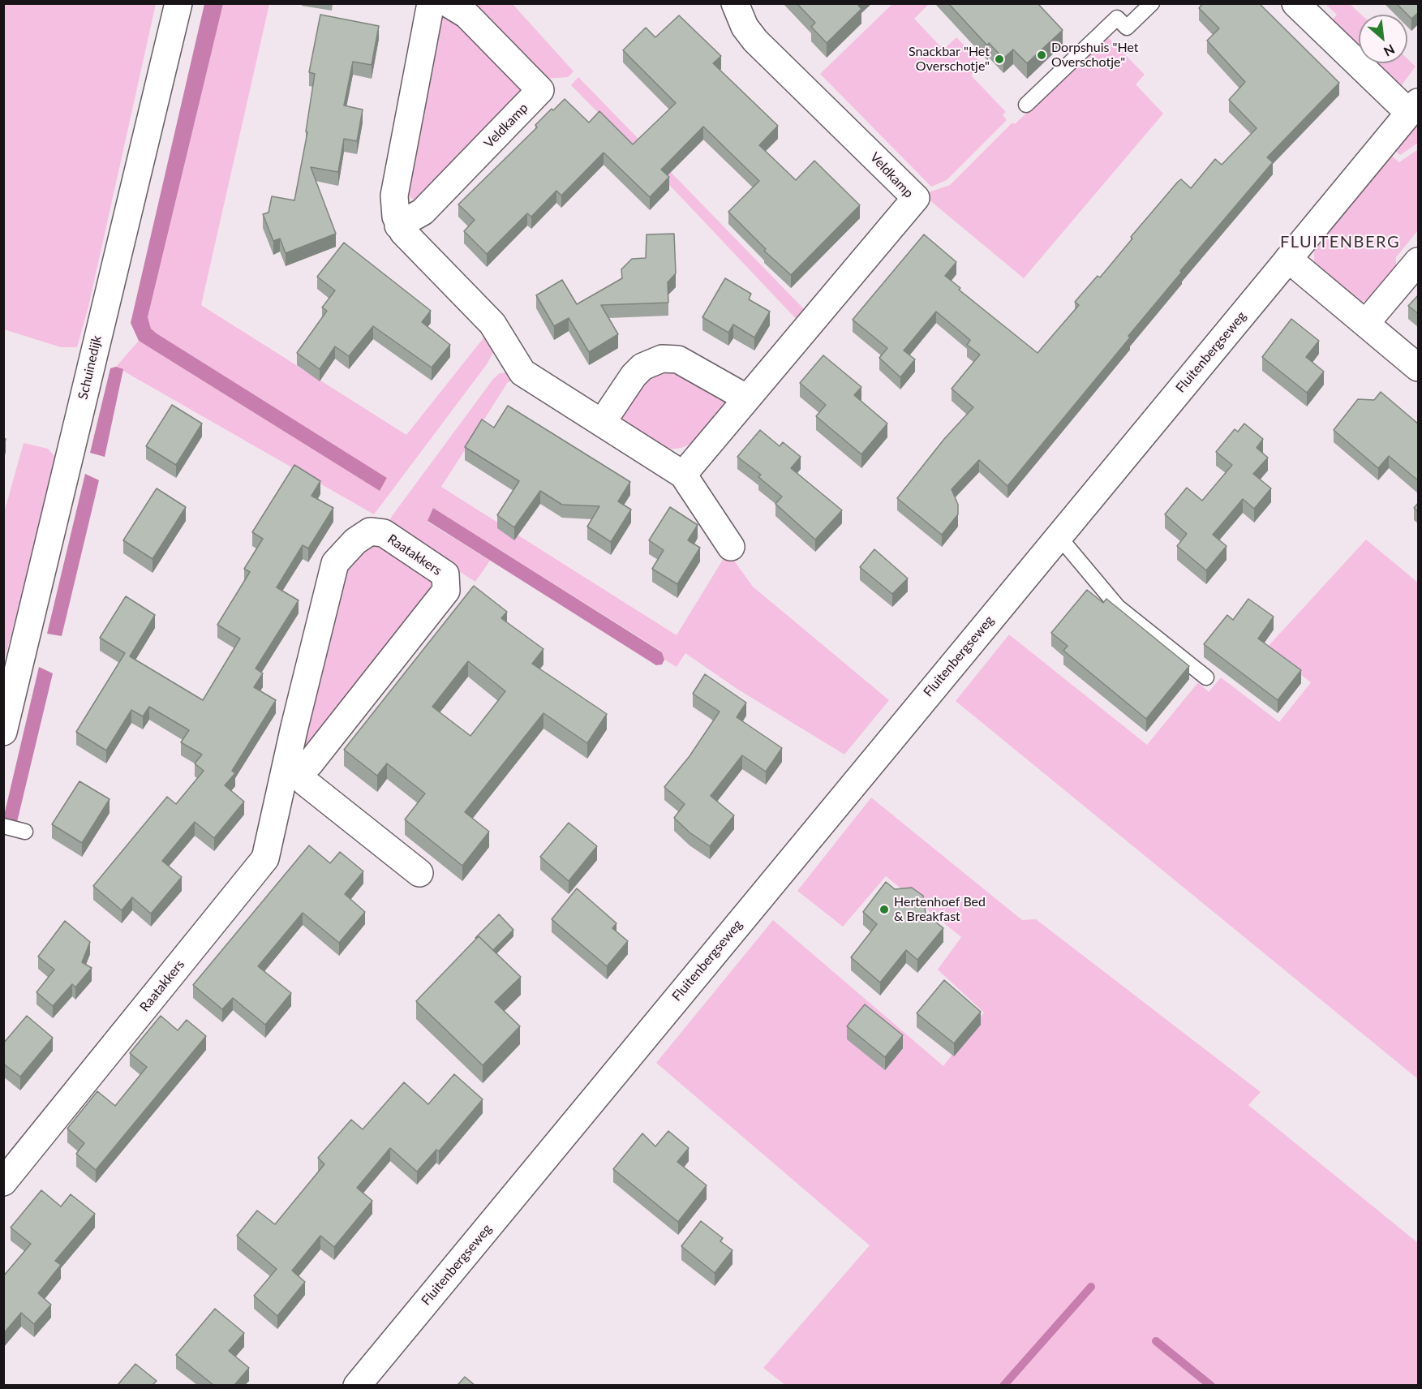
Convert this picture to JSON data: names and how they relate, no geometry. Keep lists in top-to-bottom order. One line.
{"streets":{"street":["Veldkamp","Fluitenbergseweg","Schuinedijk","Raatakkers"]},"districts":["FLUITENBERG"],"places":["Dorpshuis \"Het Overschotje\"","Snackbar \"Het Overschotje\"","Hertenhoef Bed & Breakfast"],"north":"bottom right"}
